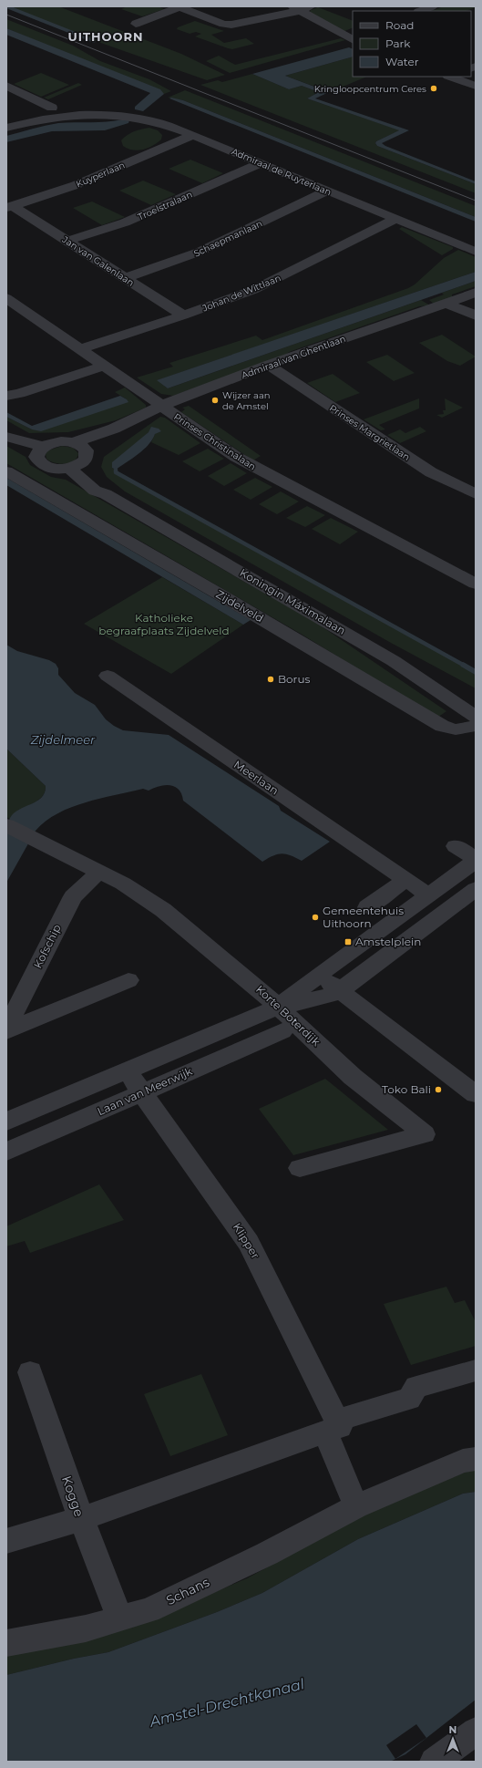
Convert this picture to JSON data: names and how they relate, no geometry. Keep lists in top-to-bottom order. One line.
{"streets":{"street":["Admiraal de Ruyterlaan","Kuyperlaan","Troelstralaan","Schaepmanlaan","Jan van Galenlaan","Johan de Wittlaan","Admiraal van Ghentlaan","Prinses Margrietlaan","Prinses Christinalaan","Koningin Máximalaan","Zijdelveld","Meerlaan","Kofschip","Korte Boterdijk","Laan van Meerwijk","Klipper","Kogge","Schans"]},"crossings":[["Admiraal de Ruyterlaan","Kuyperlaan"],["Admiraal de Ruyterlaan","Troelstralaan"],["Admiraal de Ruyterlaan","Schaepmanlaan"],["Admiraal de Ruyterlaan","Johan de Wittlaan"],["Kuyperlaan","Jan van Galenlaan"],["Troelstralaan","Jan van Galenlaan"],["Schaepmanlaan","Jan van Galenlaan"],["Jan van Galenlaan","Johan de Wittlaan"],["Johan de Wittlaan","Prinses Christinalaan"],["Admiraal van Ghentlaan","Prinses Margrietlaan"],["Admiraal van Ghentlaan","Prinses Christinalaan"],["Kofschip","Korte Boterdijk"],["Laan van Meerwijk","Klipper"],["Kogge","Schans"]],"districts":["UITHOORN"],"water":["Zijdelmeer","Amstel-Drechtkanaal"],"parks":["Katholieke begraafplaats Zijdelveld"],"places":{"other":["Kringloopcentrum Ceres","Wijzer aan de Amstel","Borus","Gemeentehuis Uithoorn","Toko Bali"],"transit":["Amstelplein"]},"legend":["Road","Park","Water"],"north":"top"}
